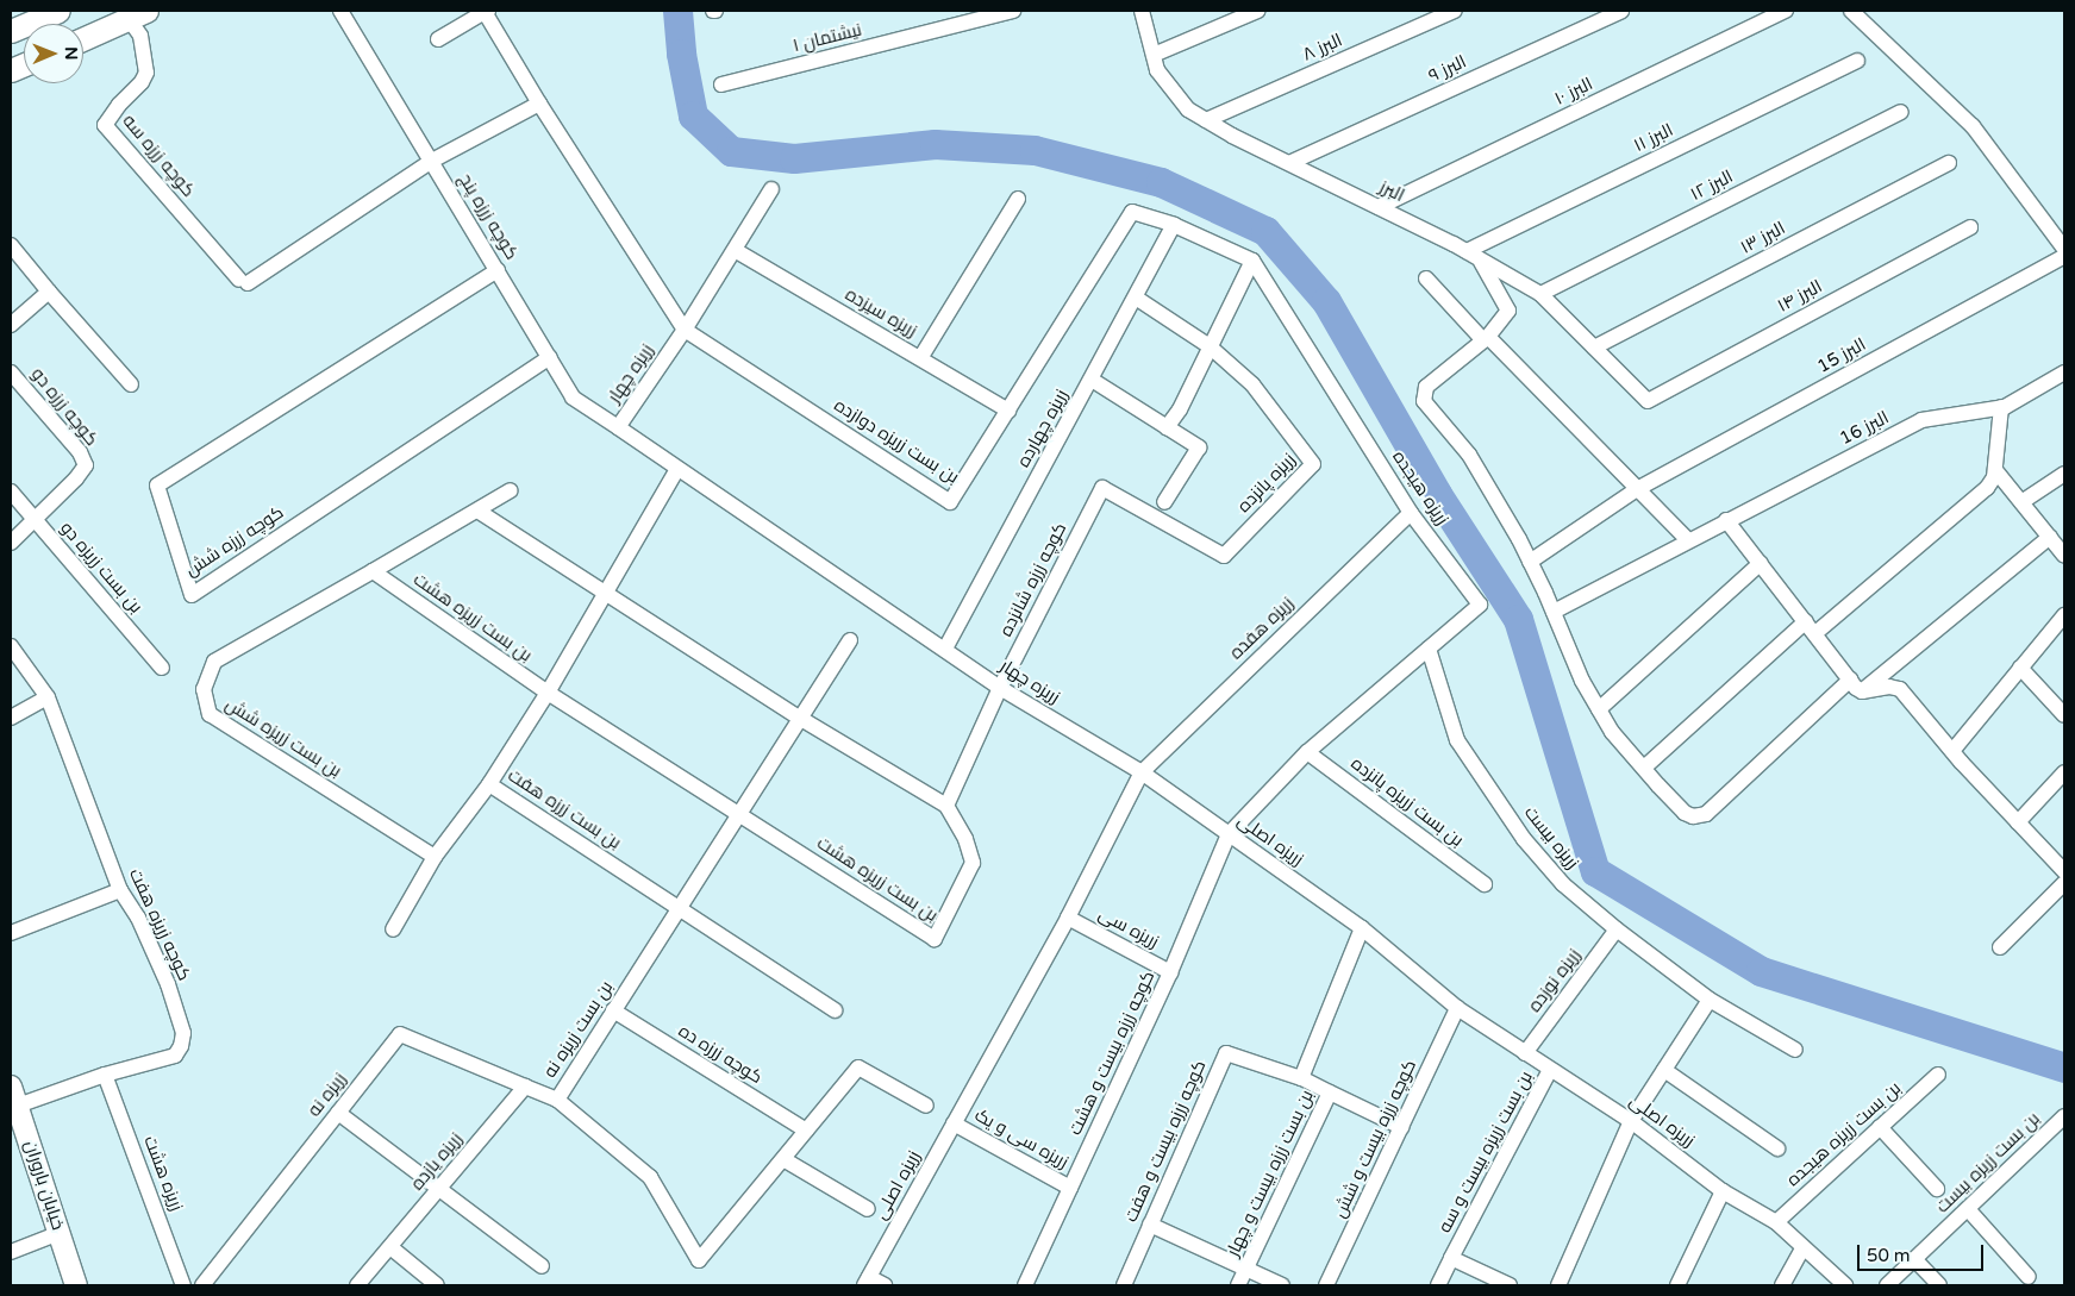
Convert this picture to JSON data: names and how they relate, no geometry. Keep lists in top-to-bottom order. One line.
{"streets":{"main road":["خیابان باروران"],"street":["نيشتمان ۱","البرز ۸","البرز ۹","البرز ۱۰","البرز ۱۱","کوچه زرزه سه","البرز ۱۲","البرز","کوچه زرزه پنج","البرز ۱۳","البرز ۱۴","زریزه سیزده","البرز 15","زریزه چهار","کوچه زرزه دو","زریزه چهارده","البرز 16","بن بست زریزه دوازده","زریزه پانزده","زریزه هیجده","کوچه زرزه شش","بن بست زریزه دو","کوچه زرزه شانزده","بن بست زریزه هشت","زریزه هفده","بن بست زریزه شش","بن بست زریزه پانزده","بن بست زرزه هفت","زریزه بیست","زریزه اصلی","کوچه زریزه هفت","زریزه سی","زریزه نوزده","بن بست زریزه نه","کوچه زرزه بیست و هشت","کوچه زرزه ده","زریزه نه","بن بست زریزه هیجده","زریزه سی و یک","کوچه زرزه بیست و شش","کوچه زرزه بیست و هفت","بن بست زریزه بیست و سه","زریزه یازده","بن بست زریزه بیست","زریزه هشت","بن بست زرزه بیست و چهار"]},"crossings":[["البرز ۸","البرز"],["البرز ۹","البرز"],["البرز ۱۰","البرز"],["البرز ۱۱","البرز"],["کوچه زرزه سه","کوچه زرزه پنج"],["البرز ۱۲","البرز"],["البرز","البرز ۱۳"],["البرز","البرز ۱۴"],["کوچه زرزه پنج","زریزه چهار"],["کوچه زرزه پنج","کوچه زرزه شش"],["زریزه سیزده","بن بست زریزه دوازده"],["زریزه چهار","زریزه چهارده"],["زریزه چهار","بن بست زریزه دوازده"],["زریزه چهار","کوچه زرزه شانزده"],["زریزه چهار","زریزه هفده"],["زریزه چهار","بن بست زرزه هفت"],["زریزه چهار","زریزه اصلی"],["کوچه زرزه دو","بن بست زریزه دو"],["زریزه چهارده","بن بست زریزه دوازده"],["زریزه چهارده","زریزه پانزده"],["بن بست زریزه دوازده","زریزه هیجده"],["زریزه پانزده","کوچه زرزه شانزده"],["زریزه هیجده","زریزه هفده"],["زریزه هیجده","بن بست زریزه پانزده"],["زریزه هیجده","زریزه بیست"],["زریزه هیجده","زریزه اصلی"],["زریزه هیجده","کوچه زرزه بیست و هشت"],["کوچه زرزه شانزده","بن بست زریزه هشت"],["بن بست زریزه هشت","بن بست زریزه شش"],["بن بست زریزه هشت","بن بست زرزه هفت"],["بن بست زریزه هشت","بن بست زریزه نه"],["زریزه هفده","زریزه اصلی"],["بن بست زرزه هفت","بن بست زریزه نه"],["زریزه بیست","زریزه نوزده"],["زریزه اصلی","زریزه سی"],["زریزه اصلی","زریزه نوزده"],["زریزه اصلی","کوچه زرزه بیست و هشت"],["زریزه اصلی","بن بست زریزه هیجده"],["زریزه اصلی","زریزه سی و یک"],["زریزه اصلی","کوچه زرزه بیست و شش"],["زریزه اصلی","بن بست زریزه بیست و سه"],["زریزه اصلی","بن بست زرزه بیست و چهار"],["کوچه زریزه هفت","زریزه هشت"],["کوچه زریزه هفت","خیابان باروران"],["زریزه سی","کوچه زرزه بیست و هشت"],["بن بست زریزه نه","کوچه زرزه ده"],["کوچه زرزه بیست و هشت","زریزه سی و یک"],["زریزه نه","زریزه یازده"],["کوچه زرزه بیست و هفت","بن بست زرزه بیست و چهار"]],"scale_bar":"50 m","north":"right"}
